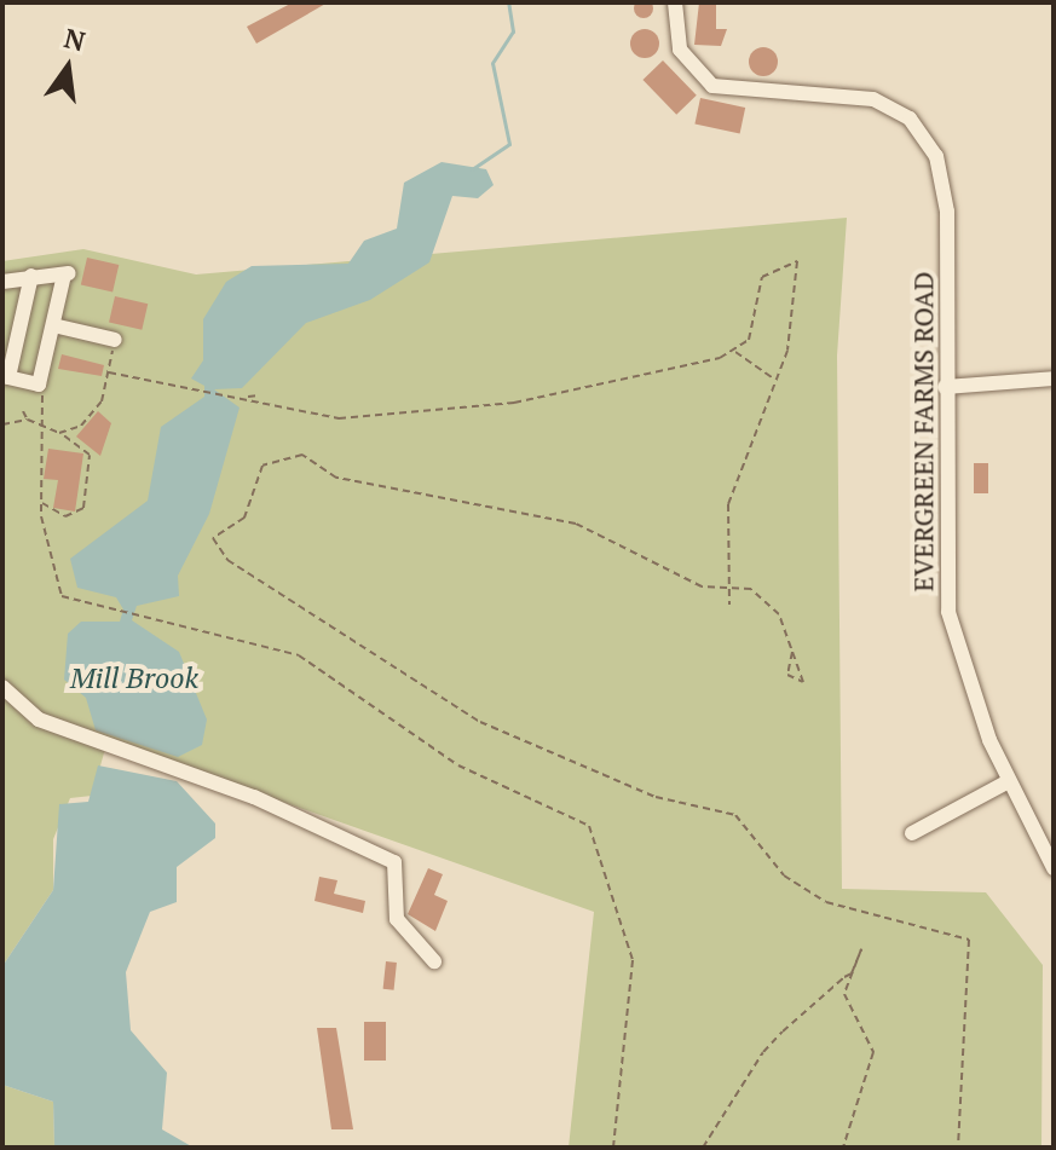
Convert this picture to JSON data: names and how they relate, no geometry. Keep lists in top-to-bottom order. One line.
{"streets":{"street":["EVERGREEN FARMS ROAD"]},"water":["Mill Brook"],"north":"top"}
